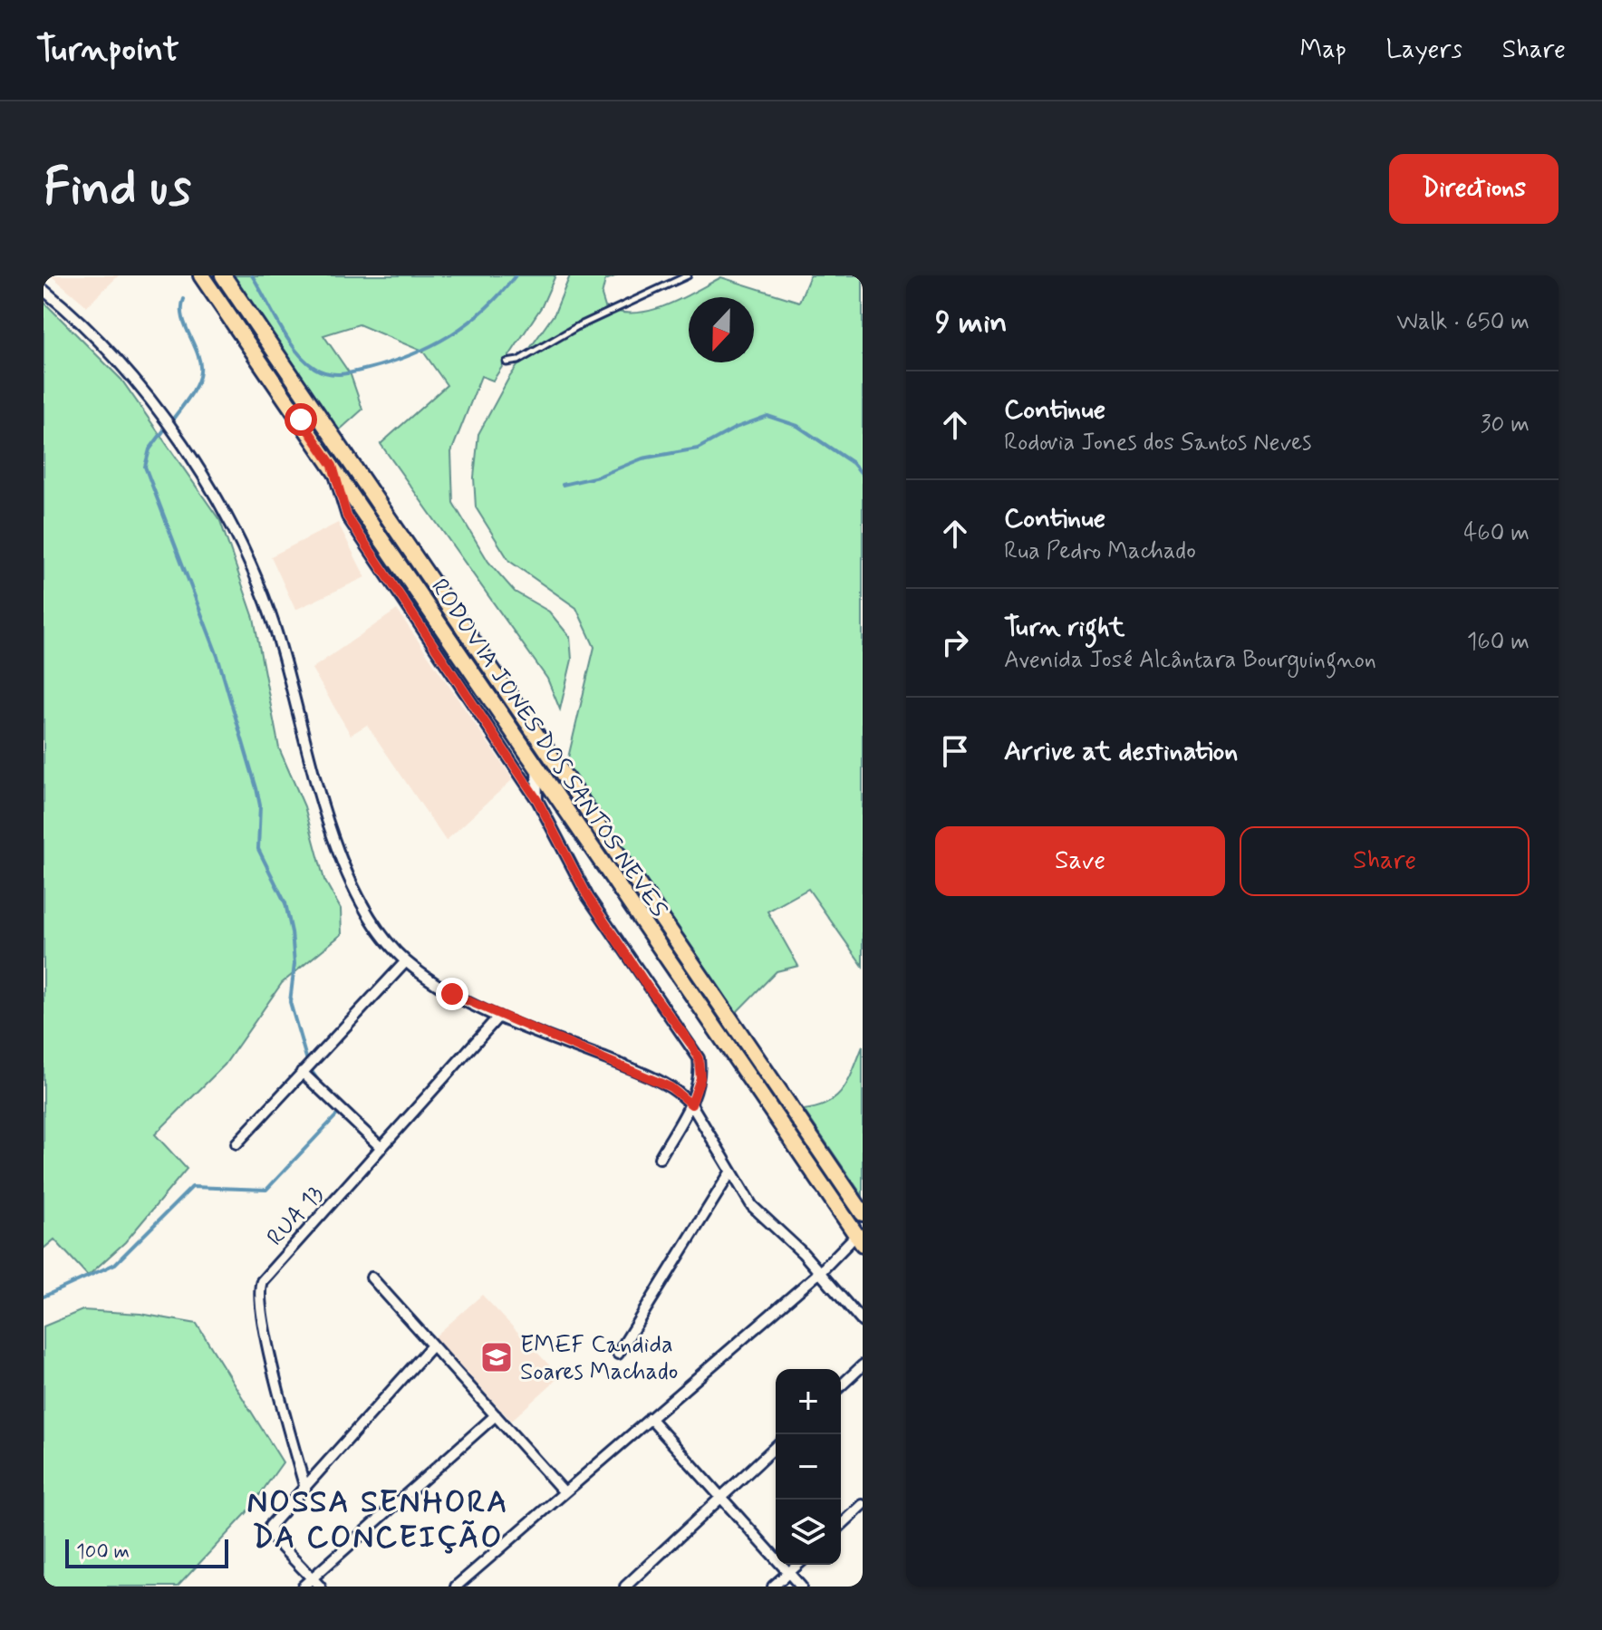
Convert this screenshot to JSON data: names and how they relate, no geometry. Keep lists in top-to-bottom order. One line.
{"streets":{"main road":["RODOVIA JONES DOS SANTOS NEVES"],"street":["RUA 13"]},"districts":["NOSSA SENHORA DA CONCEIÇÃO"],"places":{"school or university":["EMEF Candida Soares Machado"]},"scale_bar":"100 m","north":"bottom","page":{"header":"Turnpoint","nav":["Map","Layers","Share"],"buttons":["Directions",["Save","Share"]],"title":"Find us","heading":["9 min","Walk · 650 m"],"list":[["Continue","Rodovia Jones dos Santos Neves","30 m"],["Continue","Rua Pedro Machado","460 m"],["Turn right","Avenida José Alcântara Bourguingnon","160 m"],"Arrive at destination"],"map_buttons":["+","−"],"scale":"100 m"}}
